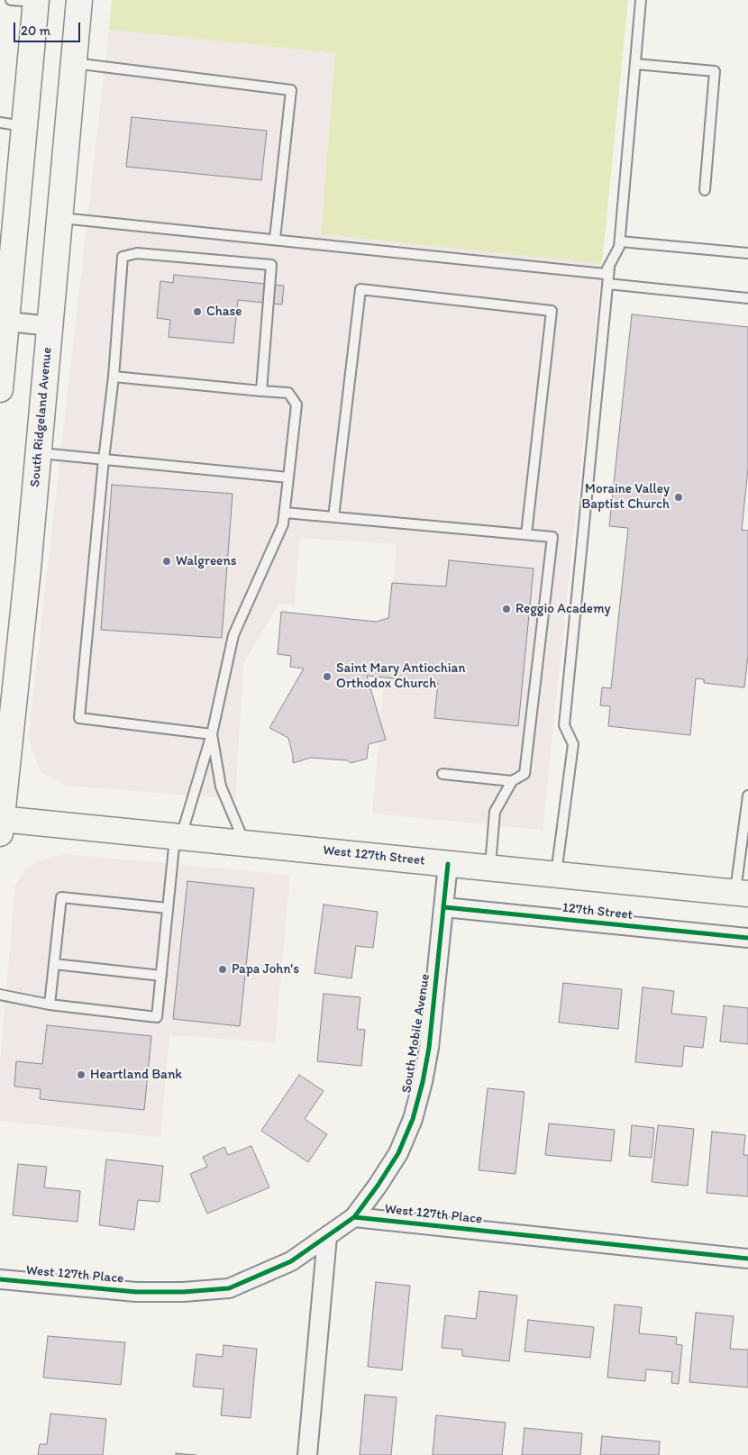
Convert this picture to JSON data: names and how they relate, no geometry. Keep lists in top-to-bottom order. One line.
{"streets":{"main road":["South Ridgeland Avenue","West 127th Street"],"street":["127th Street","South Mobile Avenue","West 127th Place"]},"crossings":[["South Ridgeland Avenue","West 127th Street"],["West 127th Street","South Mobile Avenue"],["127th Street","South Mobile Avenue"],["South Mobile Avenue","West 127th Place"]],"places":["Chase","Moraine Valley Baptist Church","Walgreens","Reggio Academy","Saint Mary Antiochian Orthodox Church","Papa John's","Heartland Bank"],"scale_bar":"20 m"}
